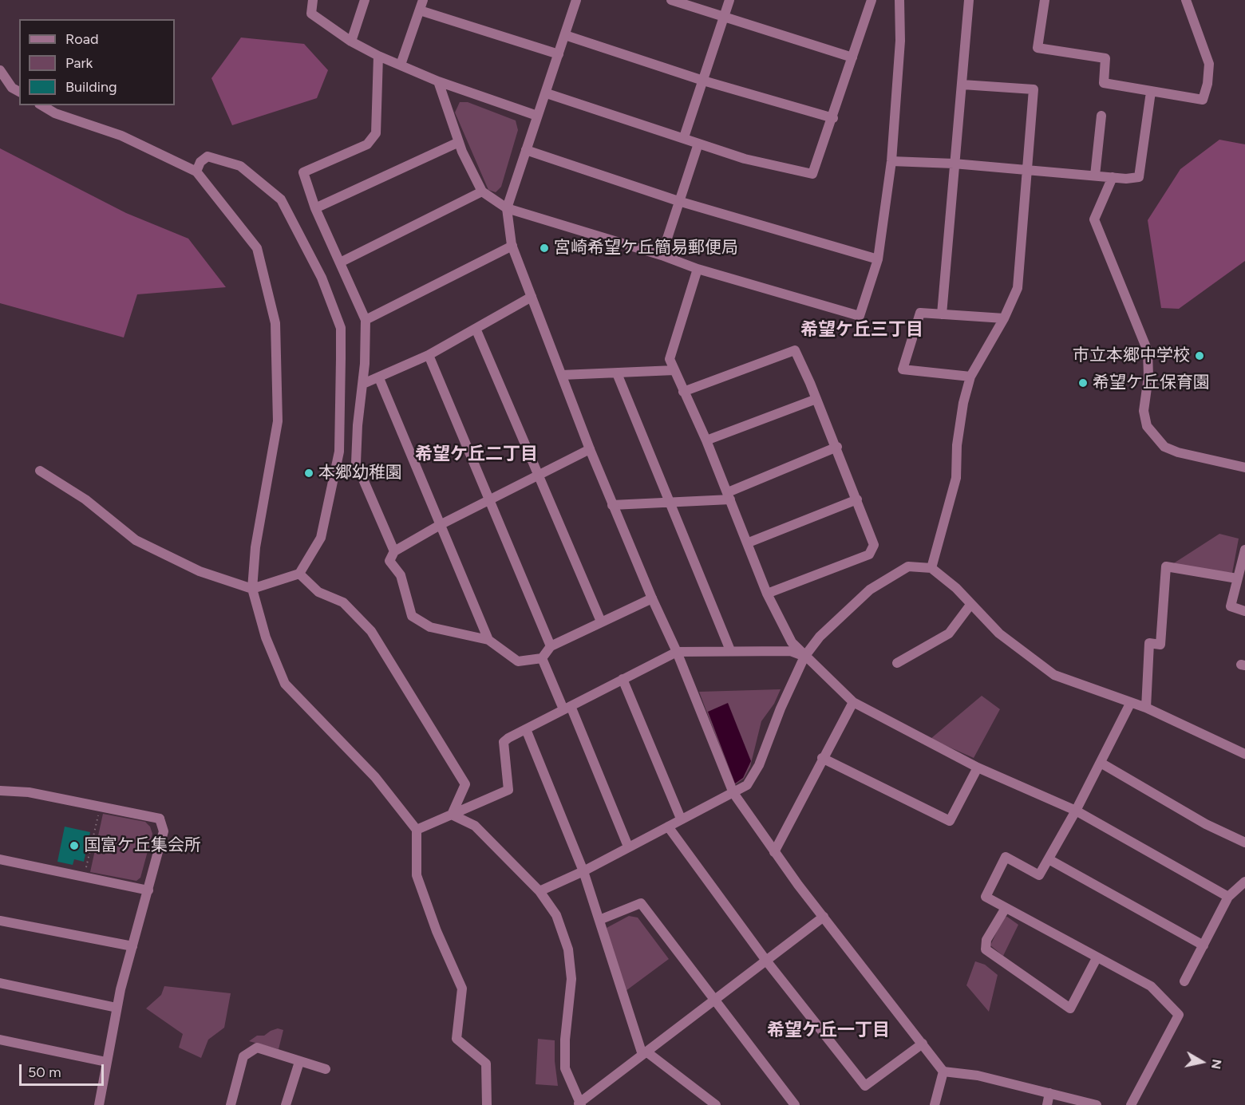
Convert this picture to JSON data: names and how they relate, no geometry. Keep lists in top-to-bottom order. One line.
{"districts":["希望ケ丘三丁目","希望ケ丘二丁目","希望ケ丘一丁目"],"places":["宮崎希望ケ丘簡易郵便局","市立本郷中学校","希望ケ丘保育園","本郷幼稚園","国富ケ丘集会所"],"legend":["Road","Park","Building"],"scale_bar":"50 m","north":"right"}
